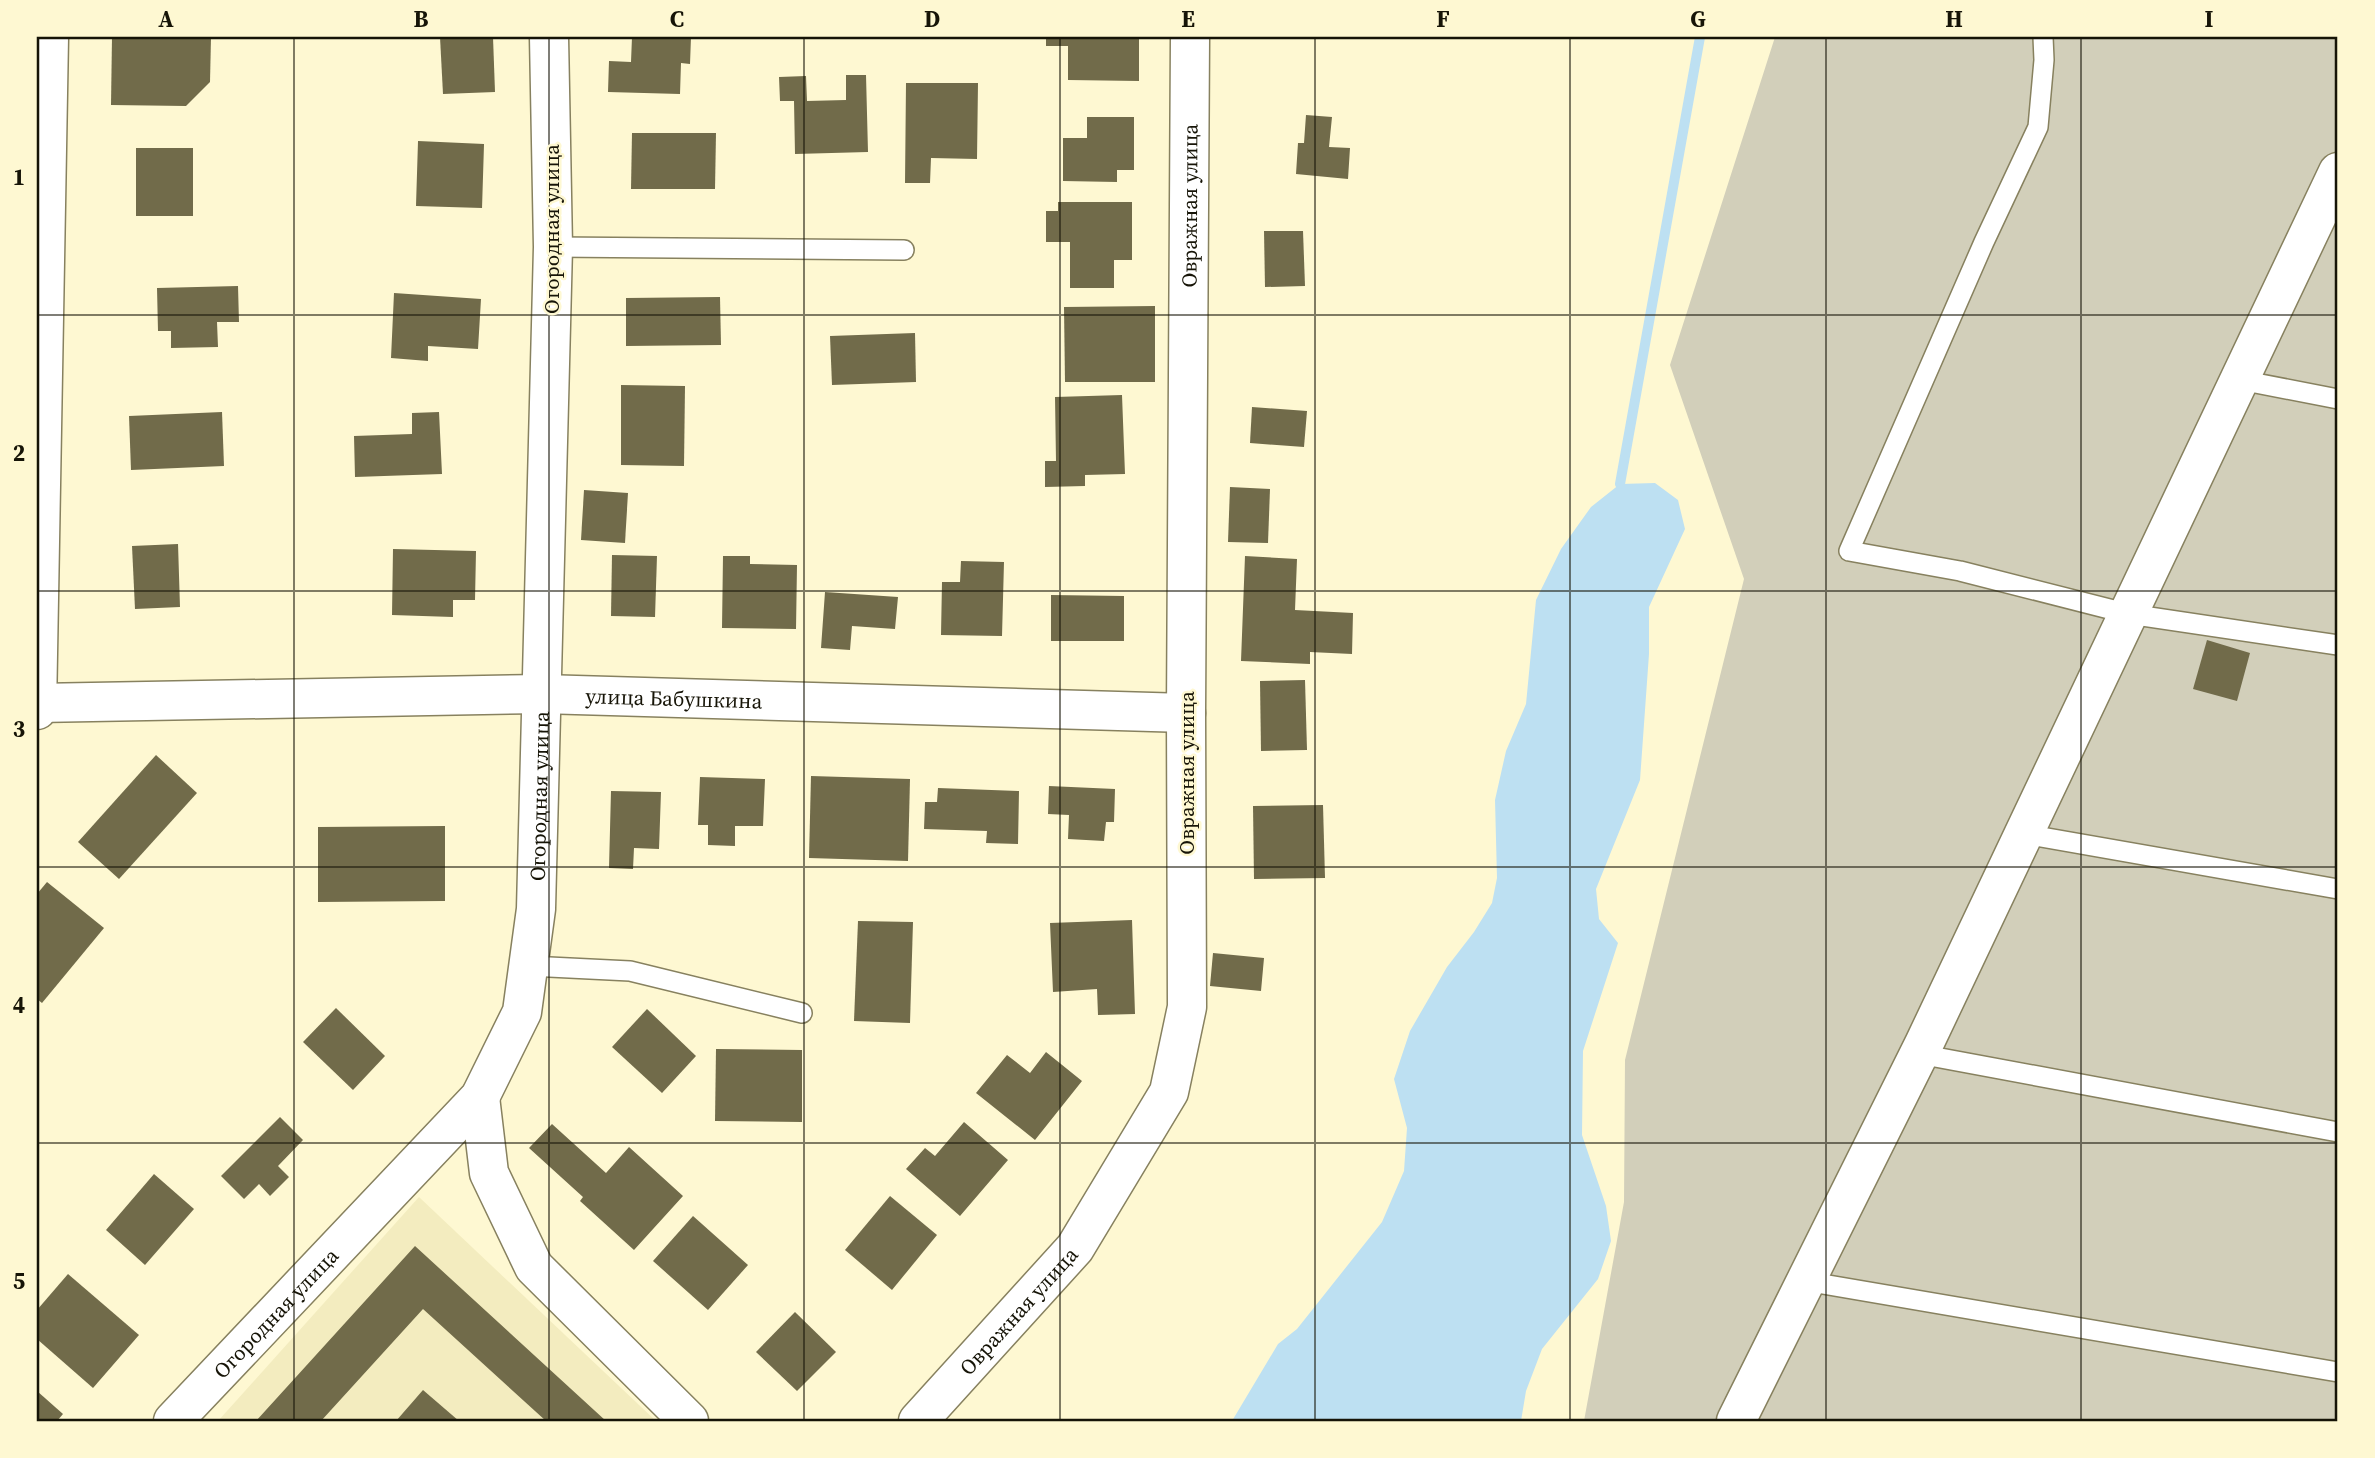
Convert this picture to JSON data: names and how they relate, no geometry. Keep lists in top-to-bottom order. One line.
{"streets":{"street":["Овражная улица","Огородная улица","улица Бабушкина"]},"crossings":[["Овражная улица","улица Бабушкина"],["Огородная улица","улица Бабушкина"]],"grid":{"columns":["A","B","C","D","E","F","G","H","I"],"rows":["1","2","3","4","5"]}}
